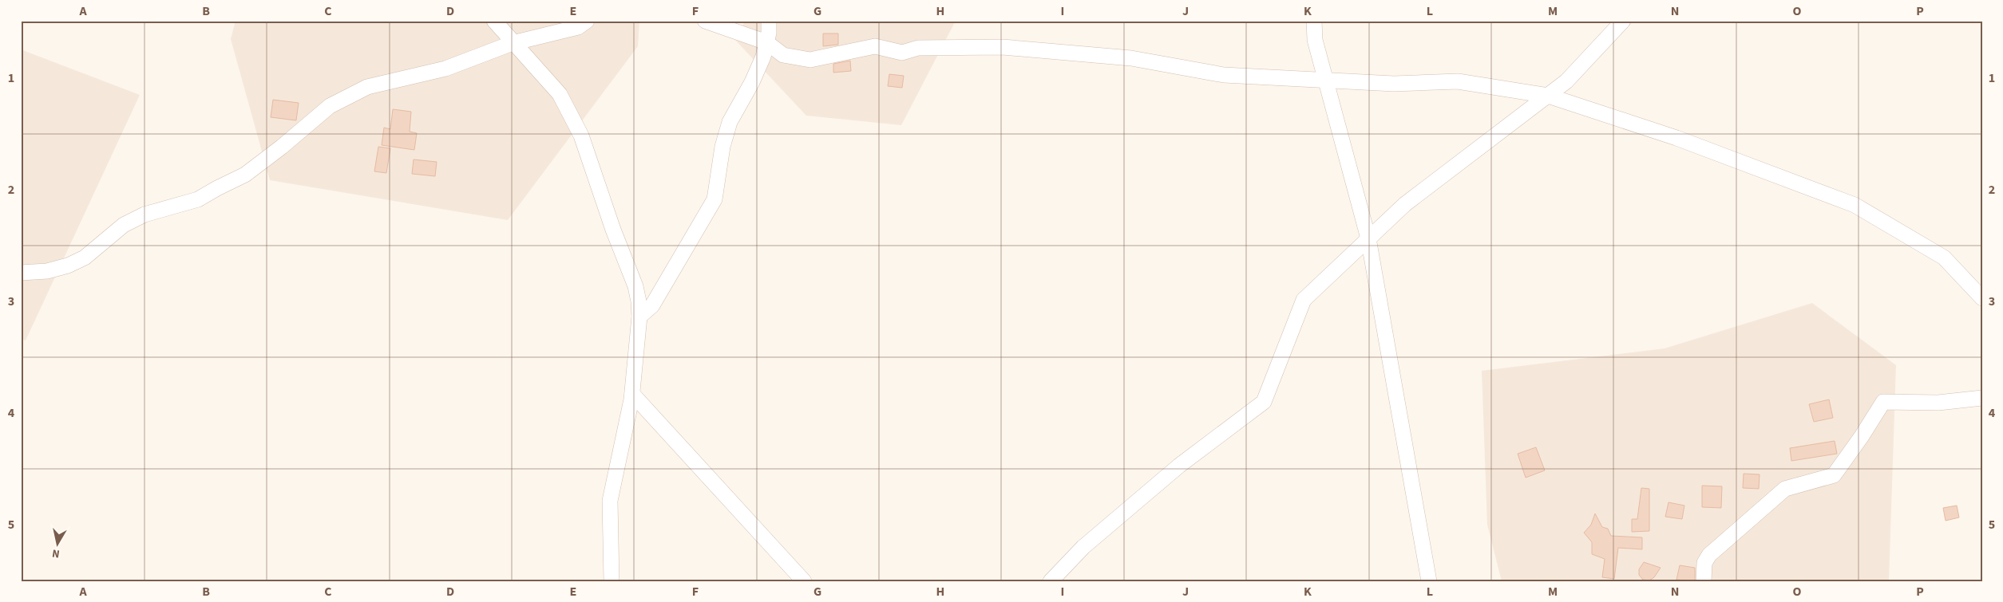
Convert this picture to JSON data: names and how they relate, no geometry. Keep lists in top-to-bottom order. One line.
{"north":"bottom","grid":{"columns":["A","B","C","D","E","F","G","H","I","J","K","L","M","N","O","P"],"rows":["1","2","3","4","5"]}}
